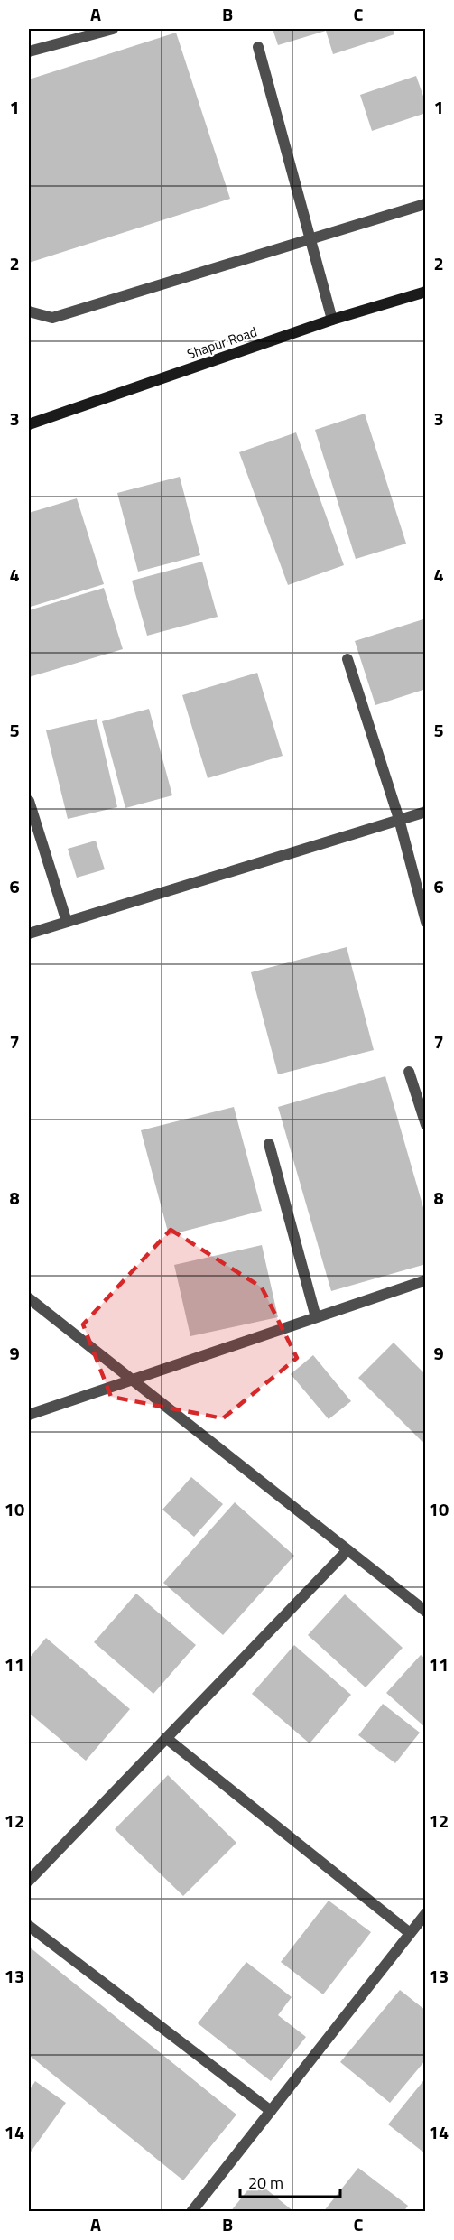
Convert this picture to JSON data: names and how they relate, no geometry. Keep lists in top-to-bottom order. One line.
{"streets":{"street":["Shapur Road"]},"scale_bar":"20 m","grid":{"columns":["A","B","C"],"rows":["1","2","3","4","5","6","7","8","9","10","11","12","13","14"]}}
